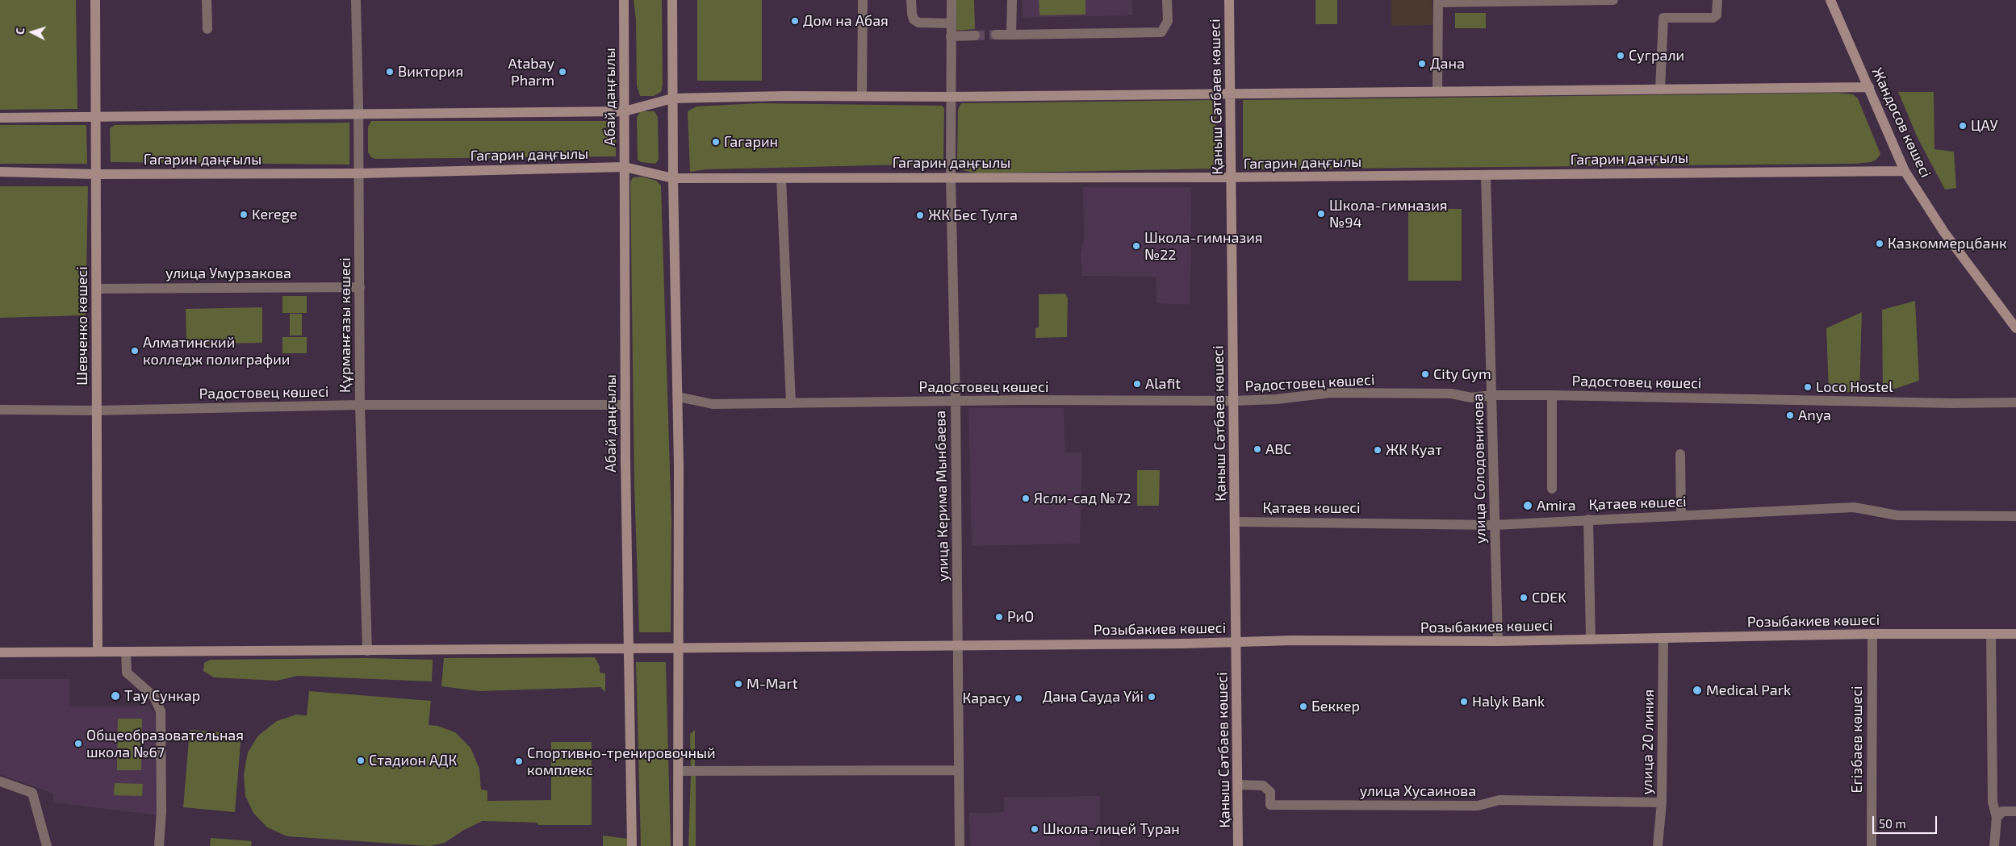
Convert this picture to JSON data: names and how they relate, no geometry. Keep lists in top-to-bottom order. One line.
{"streets":{"main road":["Абай даңғылы","Қаныш Сәтбаев көшесі","Жандосов көшесі","Гагарин даңғылы","Шевченко көшесі","Розыбакиев көшесі"],"street":["улица Умурзакова","Құрманғазы көшесі","Радостовец көшесі","улица Солодовникова","улица Керима Мынбаева","Қатаев көшесі","Егізбаев көшесі","улица 20 линия","улица Хусаинова"]},"crossings":[["Абай даңғылы","Гагарин даңғылы"],["Абай даңғылы","Радостовец көшесі"],["Қаныш Сәтбаев көшесі","Гагарин даңғылы"],["Қаныш Сәтбаев көшесі","Радостовец көшесі"],["Қаныш Сәтбаев көшесі","Қатаев көшесі"],["Қаныш Сәтбаев көшесі","Розыбакиев көшесі"],["Қаныш Сәтбаев көшесі","улица Хусаинова"],["Жандосов көшесі","Гагарин даңғылы"],["Гагарин даңғылы","Құрманғазы көшесі"],["Гагарин даңғылы","Шевченко көшесі"],["Гагарин даңғылы","улица Солодовникова"],["Гагарин даңғылы","улица Керима Мынбаева"],["улица Умурзакова","Құрманғазы көшесі"],["улица Умурзакова","Шевченко көшесі"],["Құрманғазы көшесі","Радостовец көшесі"],["Шевченко көшесі","Радостовец көшесі"],["Радостовец көшесі","улица Солодовникова"],["Радостовец көшесі","улица Керима Мынбаева"],["улица Солодовникова","Қатаев көшесі"],["улица Солодовникова","Розыбакиев көшесі"],["улица Керима Мынбаева","Розыбакиев көшесі"],["Розыбакиев көшесі","Егізбаев көшесі"],["Розыбакиев көшесі","улица 20 линия"],["улица 20 линия","улица Хусаинова"]],"places":["Дом на Абая","Суграли","Дана","Виктория","Atabay Pharm","ЦАУ","Гагарин","Школа-гимназия №94","Kerege","ЖК Бес Тулга","Казкоммерцбанк","Школа-гимназия №22","Алматинский колледж полиграфии","City Gym","Alafit","Loco Hostel","Anya","ABC","ЖК Куат","Ясли-сад №72","Amira","CDEK","РиО","M-Mart","Medical Park","Тау Сункар","Дана Сауда Үйі","Карасу","Halyk Bank","Беккер","Общеобразовательная школа №67","Стадион АДК","Спортивно-тренировочный комплекс","Школа-лицей Туран"],"scale_bar":"50 m","north":"left"}
